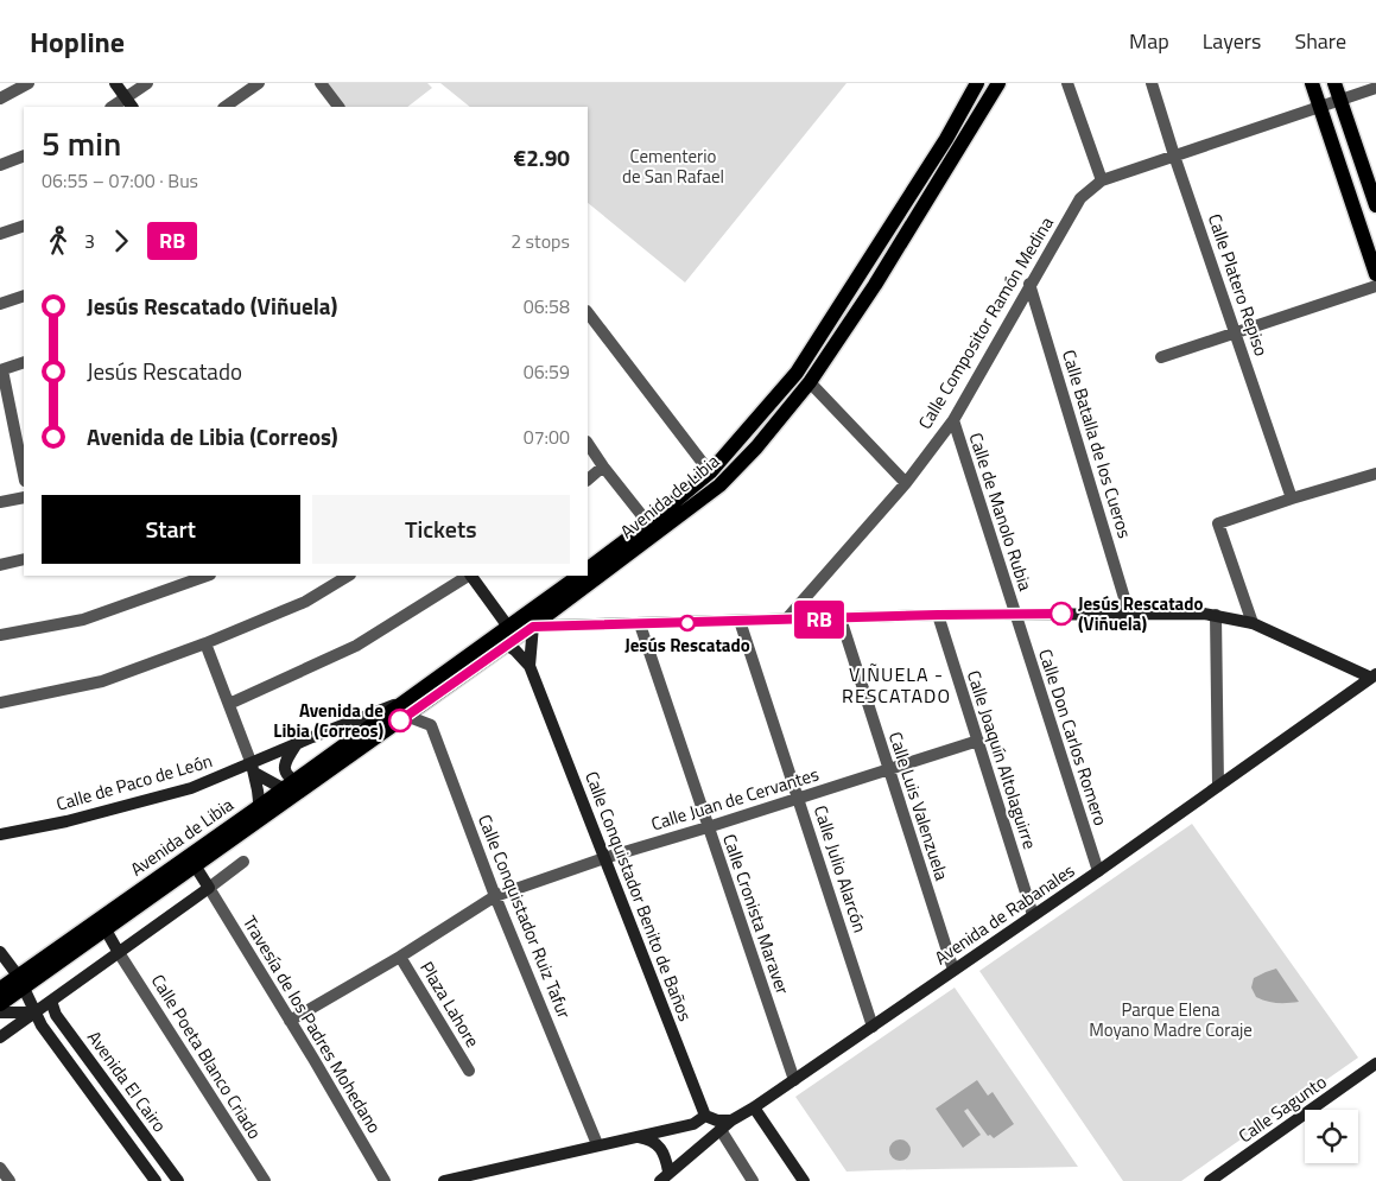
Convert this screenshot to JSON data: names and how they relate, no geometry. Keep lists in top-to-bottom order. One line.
{"streets":{"main road":["Avenida de Libia"],"street":["Calle Platero Repiso","Calle Compositor Ramón Medina","Calle Batalla de los Cueros","Calle de Manolo Rubia","Calle Don Carlos Romero","Calle Joaquín Altolaguirre","Calle de Paco de León","Calle Juan de Cervantes","Calle Luis Valenzuela","Calle Julio Alarcón","Calle Conquistador Benito de Baños","Calle Cronista Maraver","Avenida de Rabanales","Calle Conquistador Ruiz Tafur","Plaza Lahore","Travesía de los Padres Mohedano","Calle Poeta Blanco Criado","Avenida El Cairo","Calle Sagunto"]},"crossings":[["Calle Compositor Ramón Medina","Calle Batalla de los Cueros"],["Calle Compositor Ramón Medina","Calle de Manolo Rubia"],["Avenida de Libia","Calle de Paco de León"],["Avenida de Libia","Calle Conquistador Benito de Baños"],["Avenida de Libia","Calle Conquistador Ruiz Tafur"],["Avenida de Libia","Travesía de los Padres Mohedano"],["Calle de Manolo Rubia","Calle Don Carlos Romero"],["Calle Don Carlos Romero","Avenida de Rabanales"],["Calle Joaquín Altolaguirre","Calle Juan de Cervantes"],["Calle Joaquín Altolaguirre","Avenida de Rabanales"],["Calle Juan de Cervantes","Calle Luis Valenzuela"],["Calle Juan de Cervantes","Calle Julio Alarcón"],["Calle Juan de Cervantes","Calle Conquistador Benito de Baños"],["Calle Juan de Cervantes","Calle Cronista Maraver"],["Calle Juan de Cervantes","Calle Conquistador Ruiz Tafur"],["Calle Juan de Cervantes","Plaza Lahore"],["Calle Juan de Cervantes","Travesía de los Padres Mohedano"],["Calle Luis Valenzuela","Avenida de Rabanales"],["Calle Julio Alarcón","Avenida de Rabanales"],["Calle Cronista Maraver","Avenida de Rabanales"]],"districts":["VIÑUELA - RESCATADO"],"parks":["Cementerio de San Rafael","Parque Elena Moyano Madre Coraje"],"places":["Jesús Rescatado (Viñuela)","Jesús Rescatado","Avenida de Libia (Correos)"],"lines":["bus line RB"],"page":{"header":"Hopline","nav":["Map","Layers","Share"],"on_map":"RB","heading":["5 min","06:55 – 07:00 · Bus","€2.90"],"legs":["3","RB","2 stops"],"list":[{"name":"Jesús Rescatado (Viñuela)","value":"06:58"},{"name":"Jesús Rescatado","value":"06:59"},{"name":"Avenida de Libia (Correos)","value":"07:00"}],"buttons":["Start","Tickets"]}}
